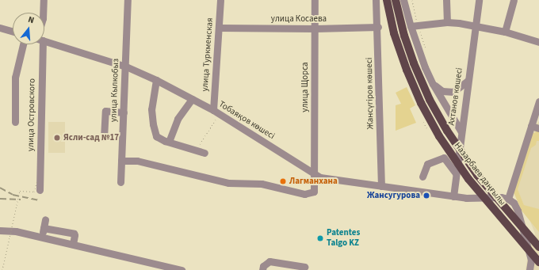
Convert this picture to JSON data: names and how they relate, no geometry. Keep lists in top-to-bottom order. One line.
{"streets":{"main road":["Назарбаев даңғылы"],"street":["улица Косаева","улица Туркменская","улица Щорса","улица Кылкобыз","Жансүгіров көшесі","Ахтанов көшесі","улица Островского","Тобаяқов көшесі"]},"crossings":[["улица Косаева","улица Туркменская"],["улица Косаева","улица Щорса"],["улица Косаева","Жансүгіров көшесі"],["улица Туркменская","Тобаяқов көшесі"],["улица Щорса","улица Кылкобыз"],["улица Щорса","Тобаяқов көшесі"],["улица Кылкобыз","Тобаяқов көшесі"],["Жансүгіров көшесі","Тобаяқов көшесі"],["Ахтанов көшесі","Тобаяқов көшесі"]],"places":["Ясли-сад №17","Лагманхана","Жансугурова","Patentes Talgo KZ"],"north":"top"}
